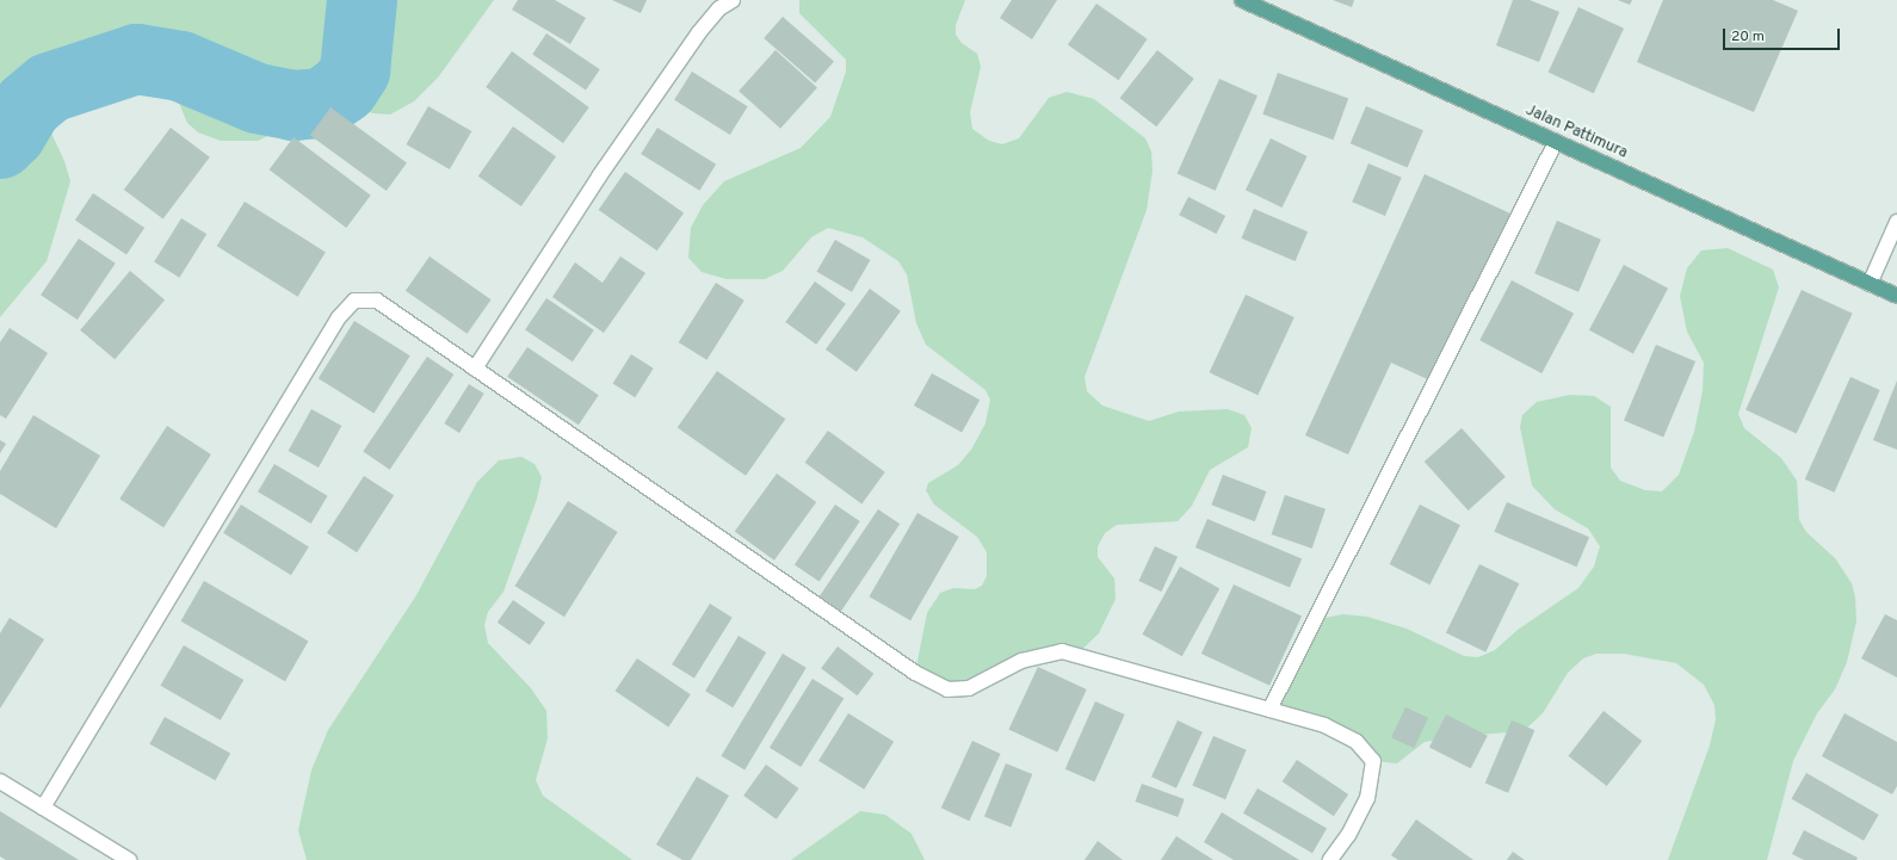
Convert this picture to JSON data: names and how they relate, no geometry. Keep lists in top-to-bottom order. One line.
{"streets":{"main road":["Jalan Pattimura"]},"scale_bar":"20 m"}
